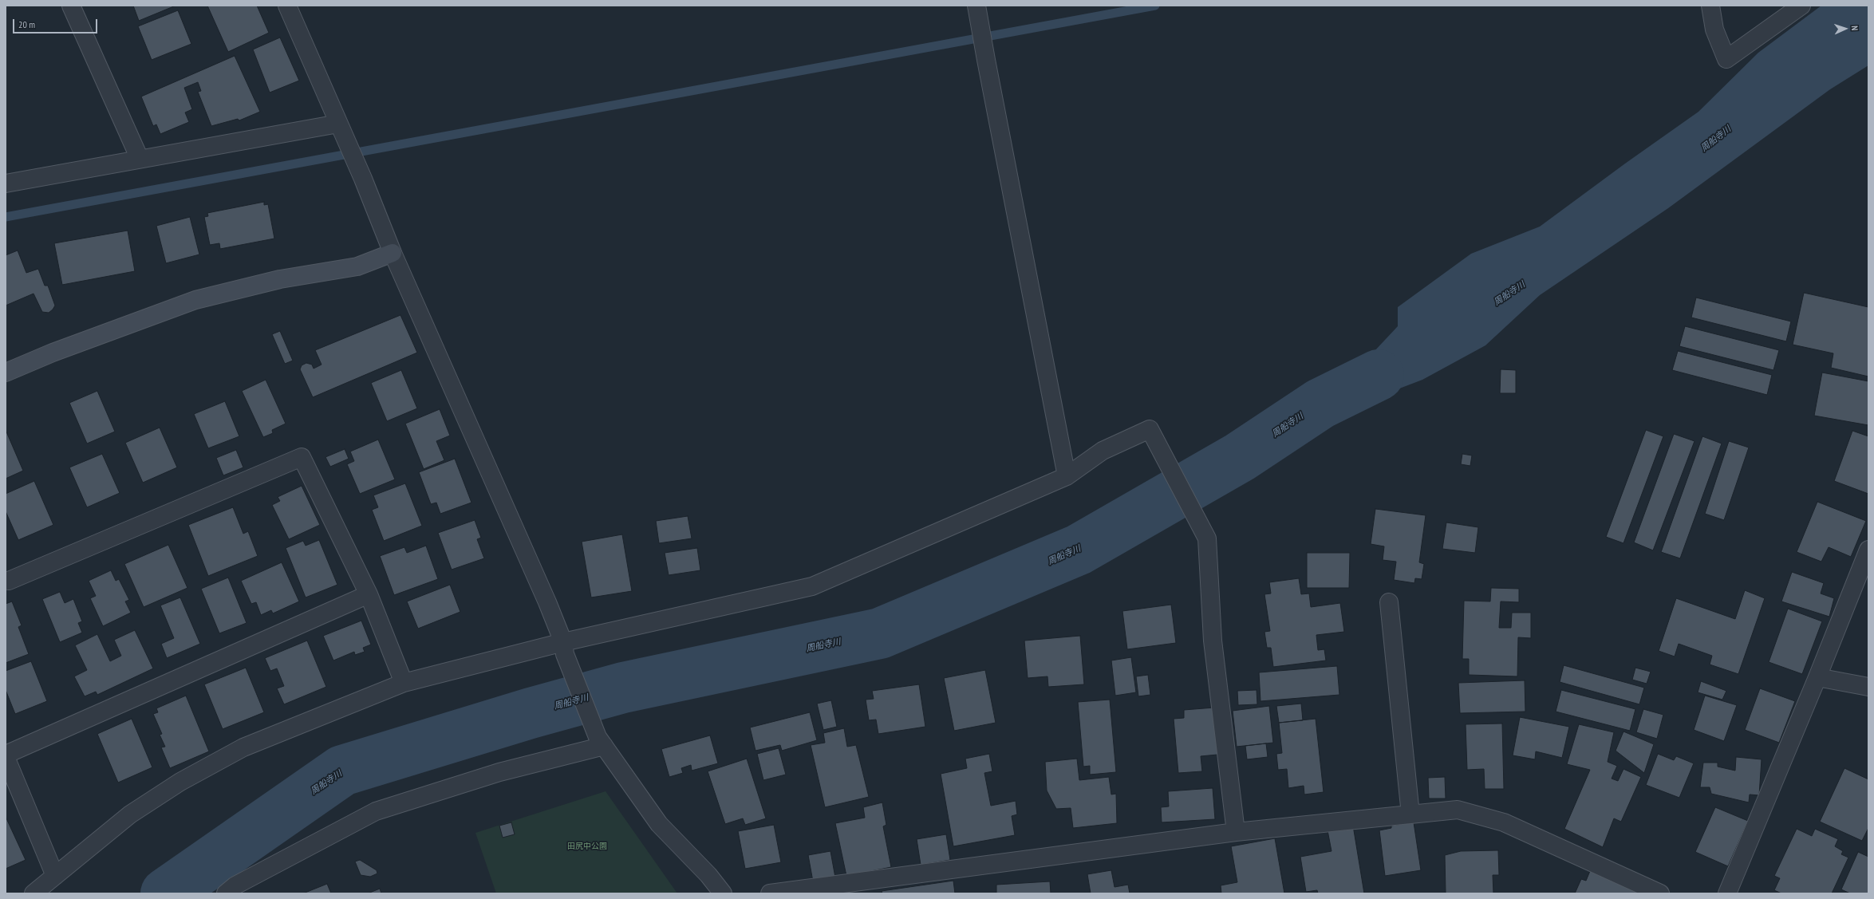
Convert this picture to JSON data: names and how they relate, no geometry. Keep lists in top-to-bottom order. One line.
{"water":["周船寺川"],"parks":["田尻中公園"],"scale_bar":"20 m","north":"right"}
